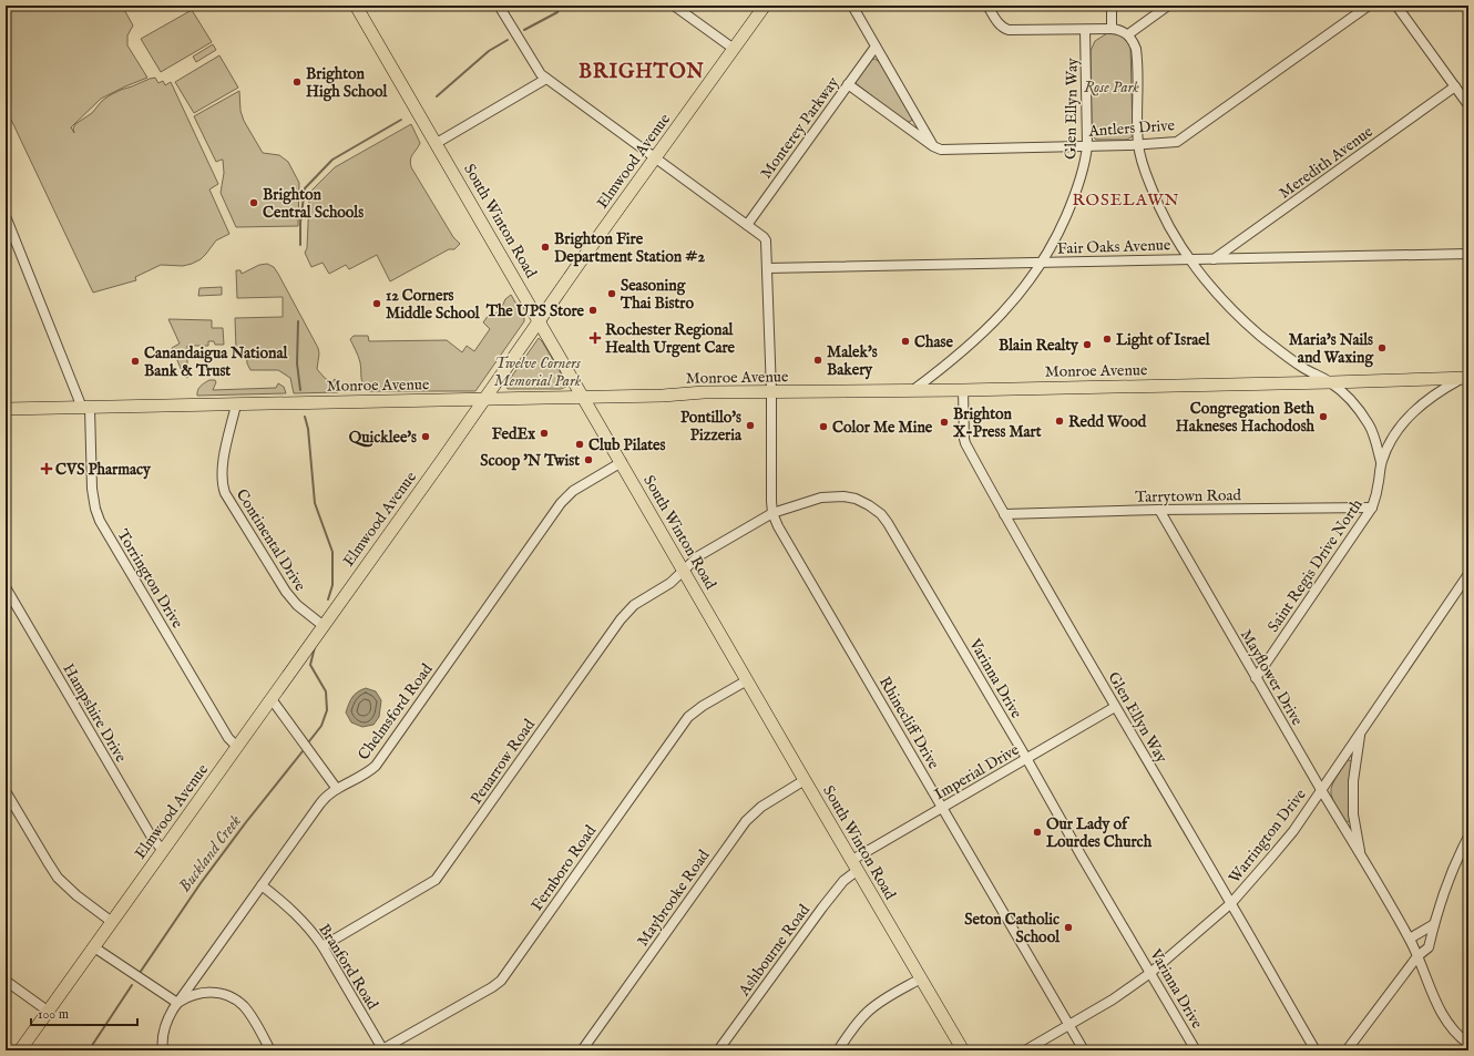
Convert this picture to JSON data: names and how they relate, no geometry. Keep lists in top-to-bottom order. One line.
{"streets":{"main road":["Elmwood Avenue","South Winton Road","Monroe Avenue"],"street":["Glen Ellyn Way","Monterey Parkway","Antlers Drive","Meredith Avenue","Fair Oaks Avenue","Tarrytown Road","Continental Drive","Saint Regis Drive North","Torrington Drive","Mayflower Drive","Varinna Drive","Chelmsford Road","Hampshire Drive","Rhinecliff Drive","Penarrow Road","Imperial Drive","Warrington Drive","Fernboro Road","Maybrooke Road","Ashbourne Road","Branford Road"]},"crossings":[["Glen Ellyn Way","Antlers Drive"],["Glen Ellyn Way","Fair Oaks Avenue"],["Glen Ellyn Way","Monroe Avenue"],["Glen Ellyn Way","Tarrytown Road"],["Glen Ellyn Way","Imperial Drive"],["Glen Ellyn Way","Warrington Drive"],["Monterey Parkway","Rhinecliff Drive"],["Antlers Drive","Saint Regis Drive North"],["Elmwood Avenue","South Winton Road"],["Elmwood Avenue","Monroe Avenue"],["Elmwood Avenue","Continental Drive"],["Elmwood Avenue","Torrington Drive"],["Elmwood Avenue","Hampshire Drive"],["Elmwood Avenue","Rhinecliff Drive"],["Meredith Avenue","Fair Oaks Avenue"],["South Winton Road","Monroe Avenue"],["South Winton Road","Varinna Drive"],["South Winton Road","Chelmsford Road"],["South Winton Road","Penarrow Road"],["South Winton Road","Imperial Drive"],["South Winton Road","Fernboro Road"],["South Winton Road","Maybrooke Road"],["South Winton Road","Ashbourne Road"],["Fair Oaks Avenue","Saint Regis Drive North"],["Fair Oaks Avenue","Rhinecliff Drive"],["Monroe Avenue","Continental Drive"],["Monroe Avenue","Saint Regis Drive North"],["Monroe Avenue","Torrington Drive"],["Monroe Avenue","Rhinecliff Drive"],["Tarrytown Road","Saint Regis Drive North"],["Tarrytown Road","Mayflower Drive"],["Saint Regis Drive North","Mayflower Drive"],["Mayflower Drive","Warrington Drive"],["Varinna Drive","Rhinecliff Drive"],["Varinna Drive","Penarrow Road"],["Varinna Drive","Imperial Drive"],["Varinna Drive","Warrington Drive"],["Chelmsford Road","Branford Road"],["Rhinecliff Drive","Imperial Drive"],["Rhinecliff Drive","Warrington Drive"],["Penarrow Road","Branford Road"],["Imperial Drive","Ashbourne Road"],["Fernboro Road","Branford Road"]],"districts":["BRIGHTON","ROSELAWN"],"water":["Buckland Creek"],"parks":["Rose Park","Twelve Corners Memorial Park"],"places":{"other":["Brighton High School","Brighton Central Schools","Brighton Fire Department Station #2","Seasoning Thai Bistro","12 Corners Middle School","The UPS Store","Light of Israel","Chase","Blain Realty","Maria's Nails and Waxing","Malek's Bakery","Canandaigua National Bank & Trust","Congregation Beth Hakneses Hachodosh","Redd Wood","Brighton X-Press Mart","Pontillo's Pizzeria","Color Me Mine","FedEx","Quicklee's","Club Pilates","Scoop 'N Twist","Our Lady of Lourdes Church","Seton Catholic School"],"health":["Rochester Regional Health Urgent Care","CVS Pharmacy"]},"scale_bar":"100 m"}
